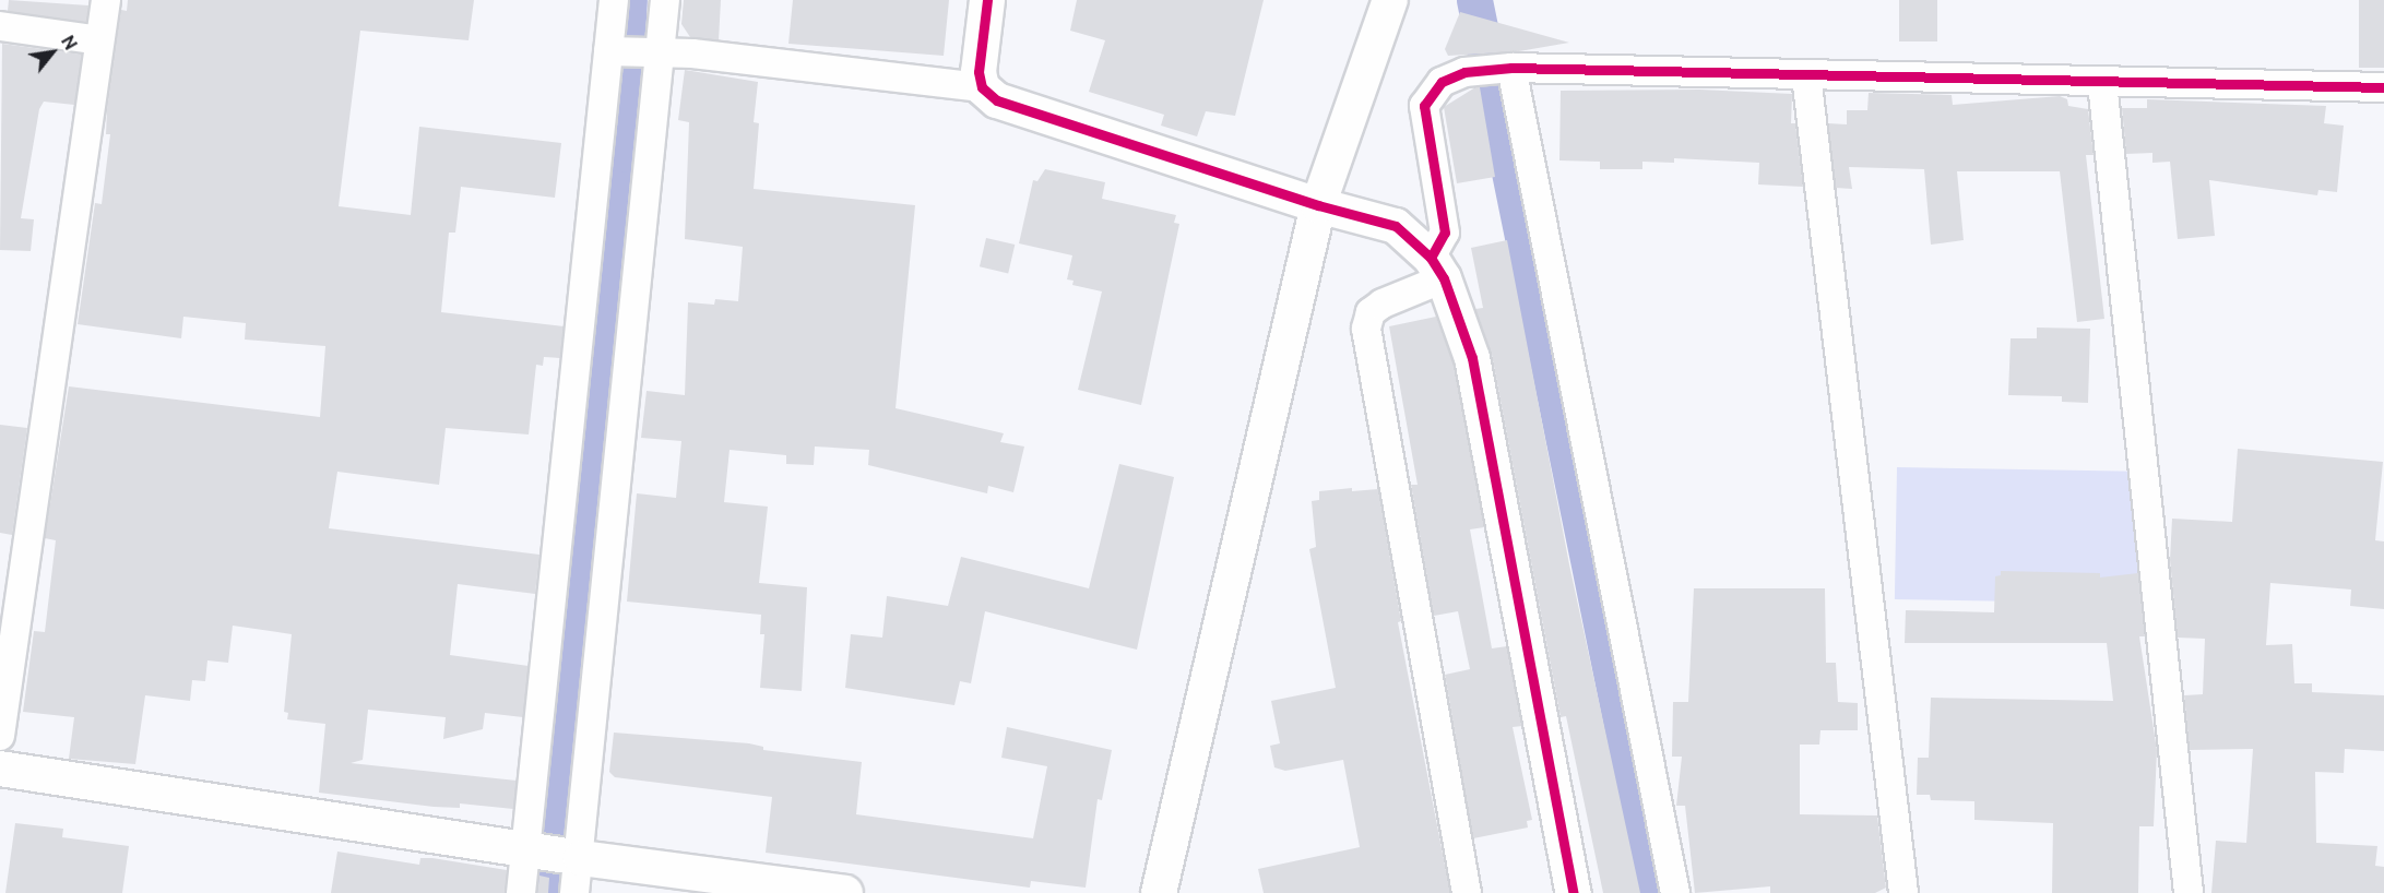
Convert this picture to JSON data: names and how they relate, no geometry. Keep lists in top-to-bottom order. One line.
{"north":"top right"}
